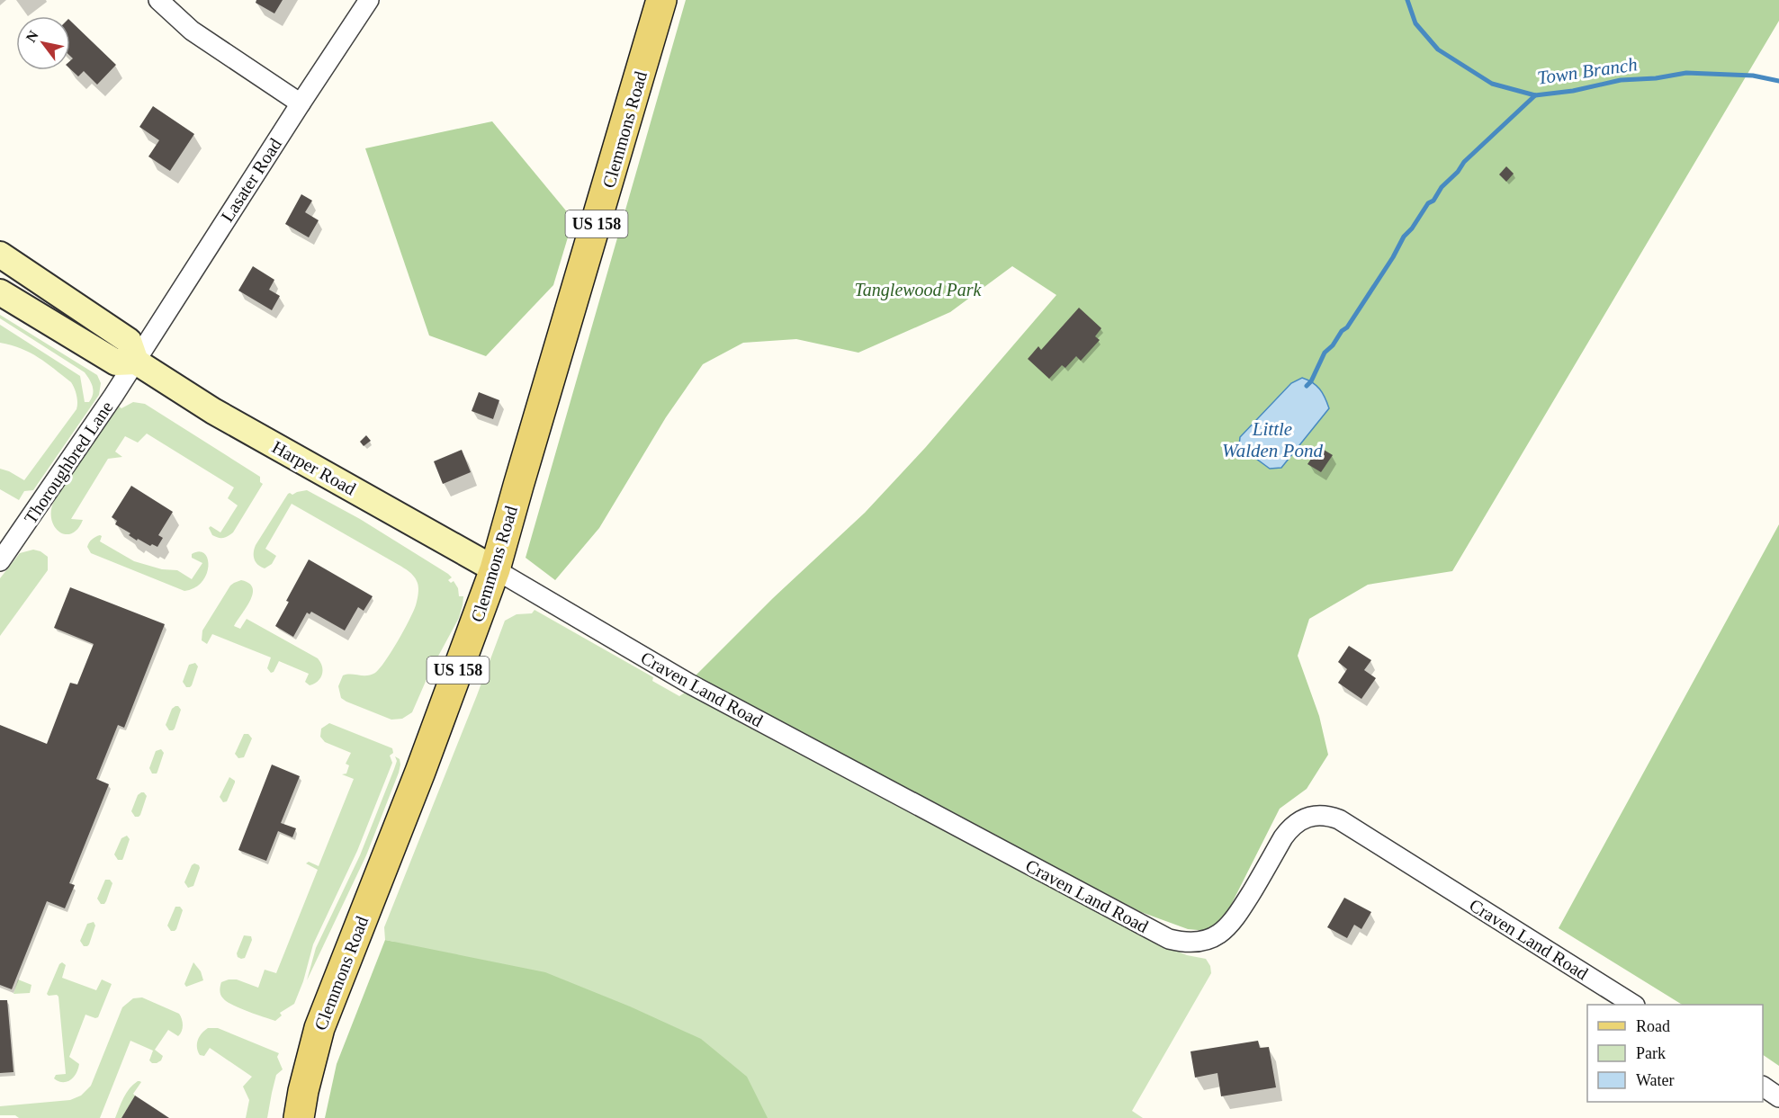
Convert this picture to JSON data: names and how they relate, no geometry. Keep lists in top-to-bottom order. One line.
{"streets":{"main road":["Clemmons Road","US 158","Harper Road"],"street":["Lasater Road","Thoroughbred Lane","Craven Land Road"]},"crossings":[["Clemmons Road","Harper Road"],["Clemmons Road","Craven Land Road"],["Lasater Road","Thoroughbred Lane"],["Lasater Road","Harper Road"],["Thoroughbred Lane","Harper Road"],["Harper Road","Craven Land Road"]],"water":["Town Branch","Little Walden Pond"],"parks":["Tanglewood Park"],"legend":["Road","Park","Water"],"north":"top left"}
